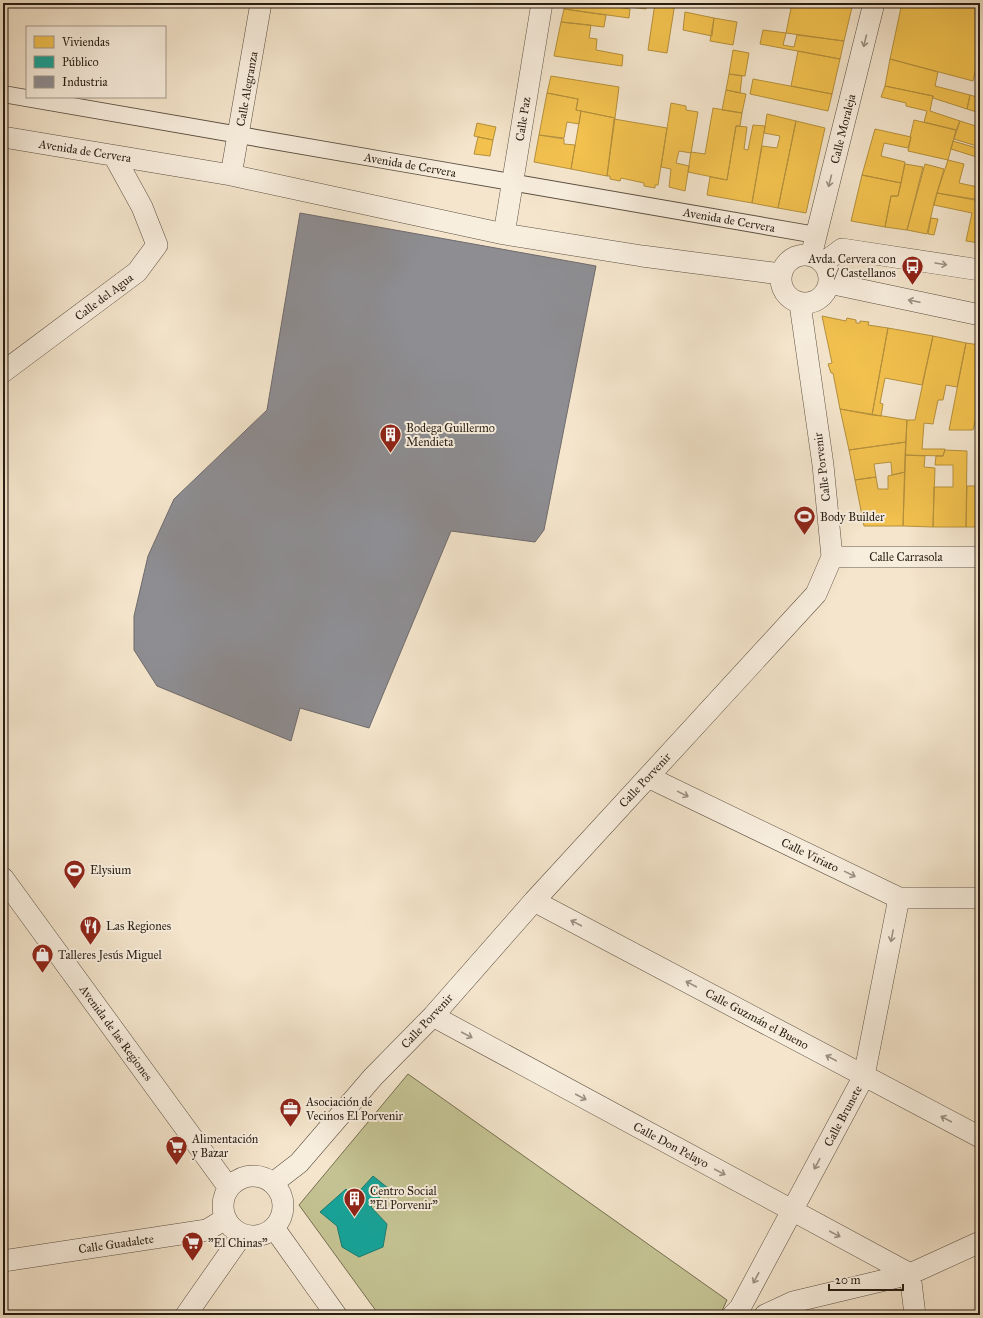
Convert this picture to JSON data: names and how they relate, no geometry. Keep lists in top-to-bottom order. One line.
{"streets":{"street":["Calle Alegranza","Calle Paz","Calle Moraleja","Avenida de Cervera","Calle del Agua","Calle Porvenir","Calle Carrasola","Calle Viriato","Calle Guzmán el Bueno","Avenida de las Regiones","Calle Brunete","Calle Don Pelayo","Calle Guadalete"]},"crossings":[["Calle Alegranza","Avenida de Cervera"],["Calle Paz","Avenida de Cervera"],["Calle Moraleja","Avenida de Cervera"],["Calle Moraleja","Calle Porvenir"],["Avenida de Cervera","Calle del Agua"],["Avenida de Cervera","Calle Porvenir"],["Calle Porvenir","Calle Carrasola"],["Calle Porvenir","Calle Viriato"],["Calle Porvenir","Calle Guzmán el Bueno"],["Calle Porvenir","Avenida de las Regiones"],["Calle Porvenir","Calle Don Pelayo"],["Calle Porvenir","Calle Guadalete"],["Calle Viriato","Calle Brunete"],["Calle Guzmán el Bueno","Calle Brunete"],["Avenida de las Regiones","Calle Guadalete"],["Calle Brunete","Calle Don Pelayo"]],"one_way":["Calle Moraleja","Calle Viriato","Calle Guzmán el Bueno","Calle Brunete","Calle Don Pelayo"],"places":{"bus stop":["Avda. Cervera con C/ Castellanos"],"building":["Bodega Guillermo Mendieta","Centro Social \"El Porvenir\""],"sports":["Body Builder","Elysium"],"restaurant":["Las Regiones"],"shop":["Talleres Jesús Miguel"],"office":["Asociación de Vecinos El Porvenir"],"supermarket":["Alimentación y Bazar","\"El Chinas\""]},"legend":["Viviendas","Público","Industria"],"scale_bar":"20 m"}
